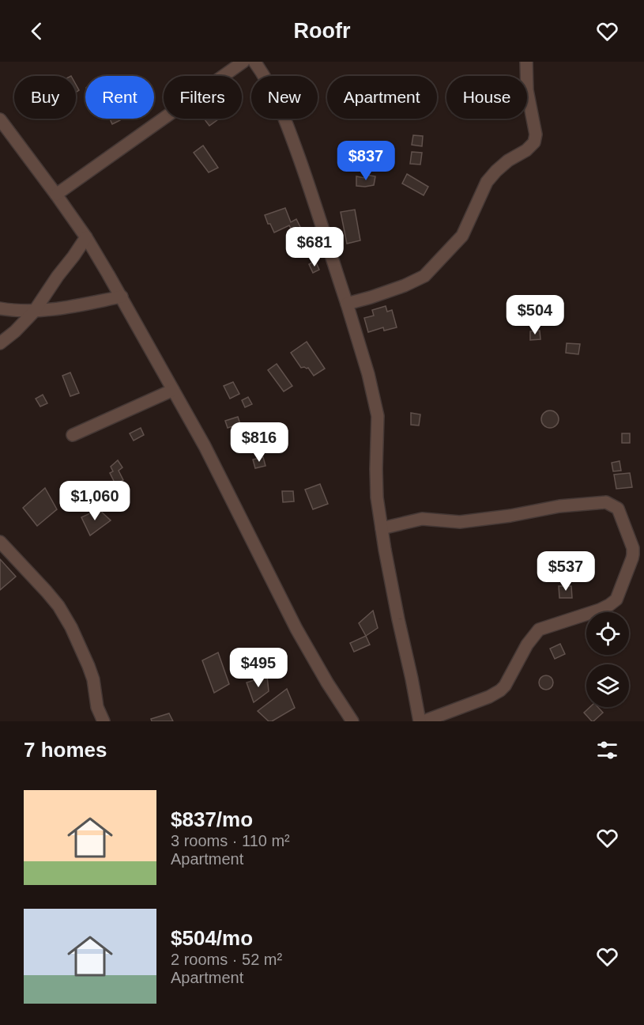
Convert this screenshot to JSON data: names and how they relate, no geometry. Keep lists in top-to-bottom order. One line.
{"page":{"header":"Roofr","chip":["Buy","Rent","Filters","New","Apartment","House"],"price":["$837","$681","$504","$816","$1,060","$537","$495"],"heading":"7 homes","list":[{"name":"$837/mo","note":"3 rooms · 110 m² · Apartment"},{"name":"$504/mo","note":"2 rooms · 52 m² · Apartment"}]}}
